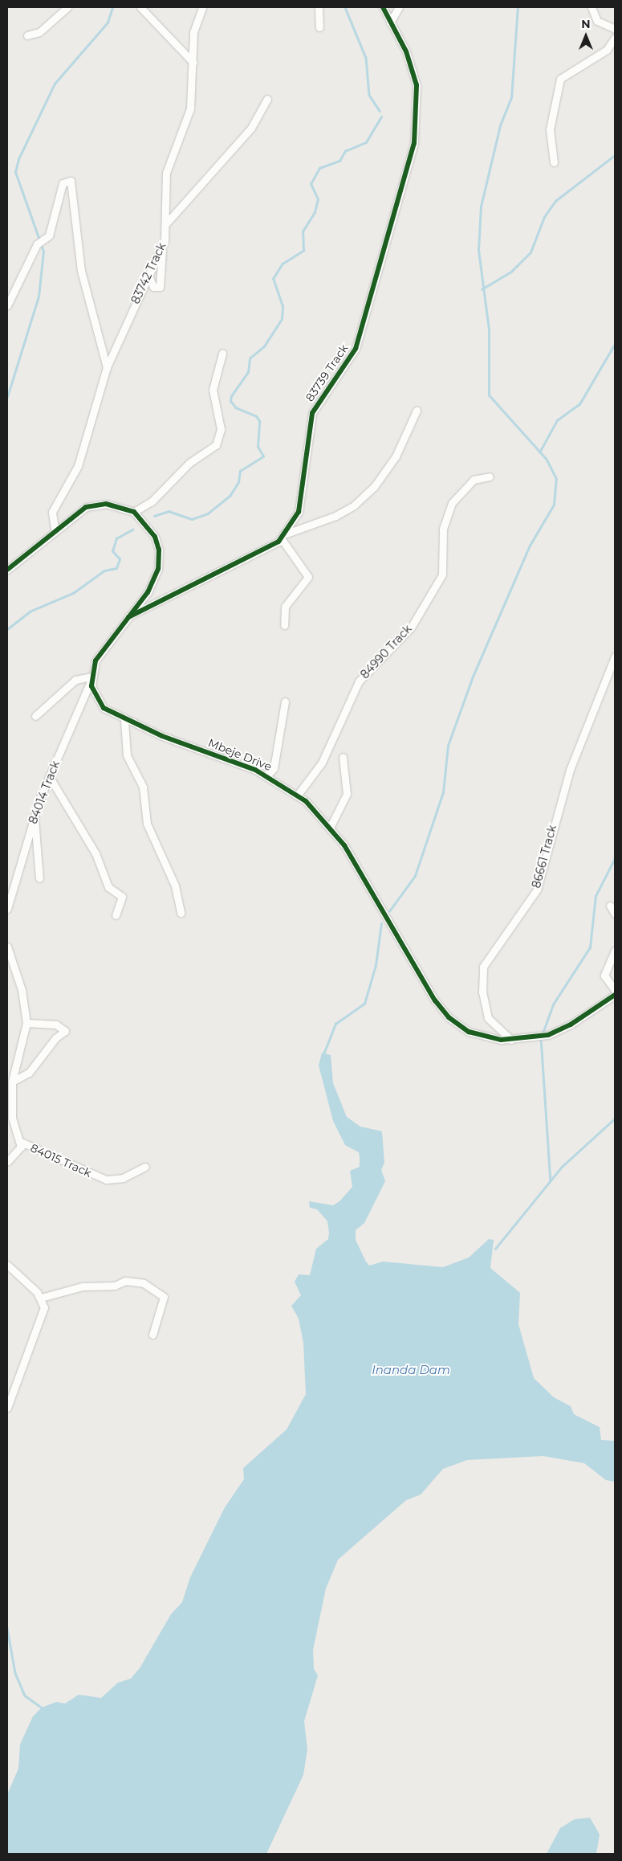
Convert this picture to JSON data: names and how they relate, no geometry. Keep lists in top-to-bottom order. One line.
{"streets":{"street":["83742 Track","83739 Track","84990 Track","Mbeje Drive","84014 Track","86661 Track","84015 Track"]},"crossings":[["84990 Track","Mbeje Drive"],["Mbeje Drive","84014 Track"],["Mbeje Drive","86661 Track"]],"water":["Inanda Dam"],"north":"top"}
